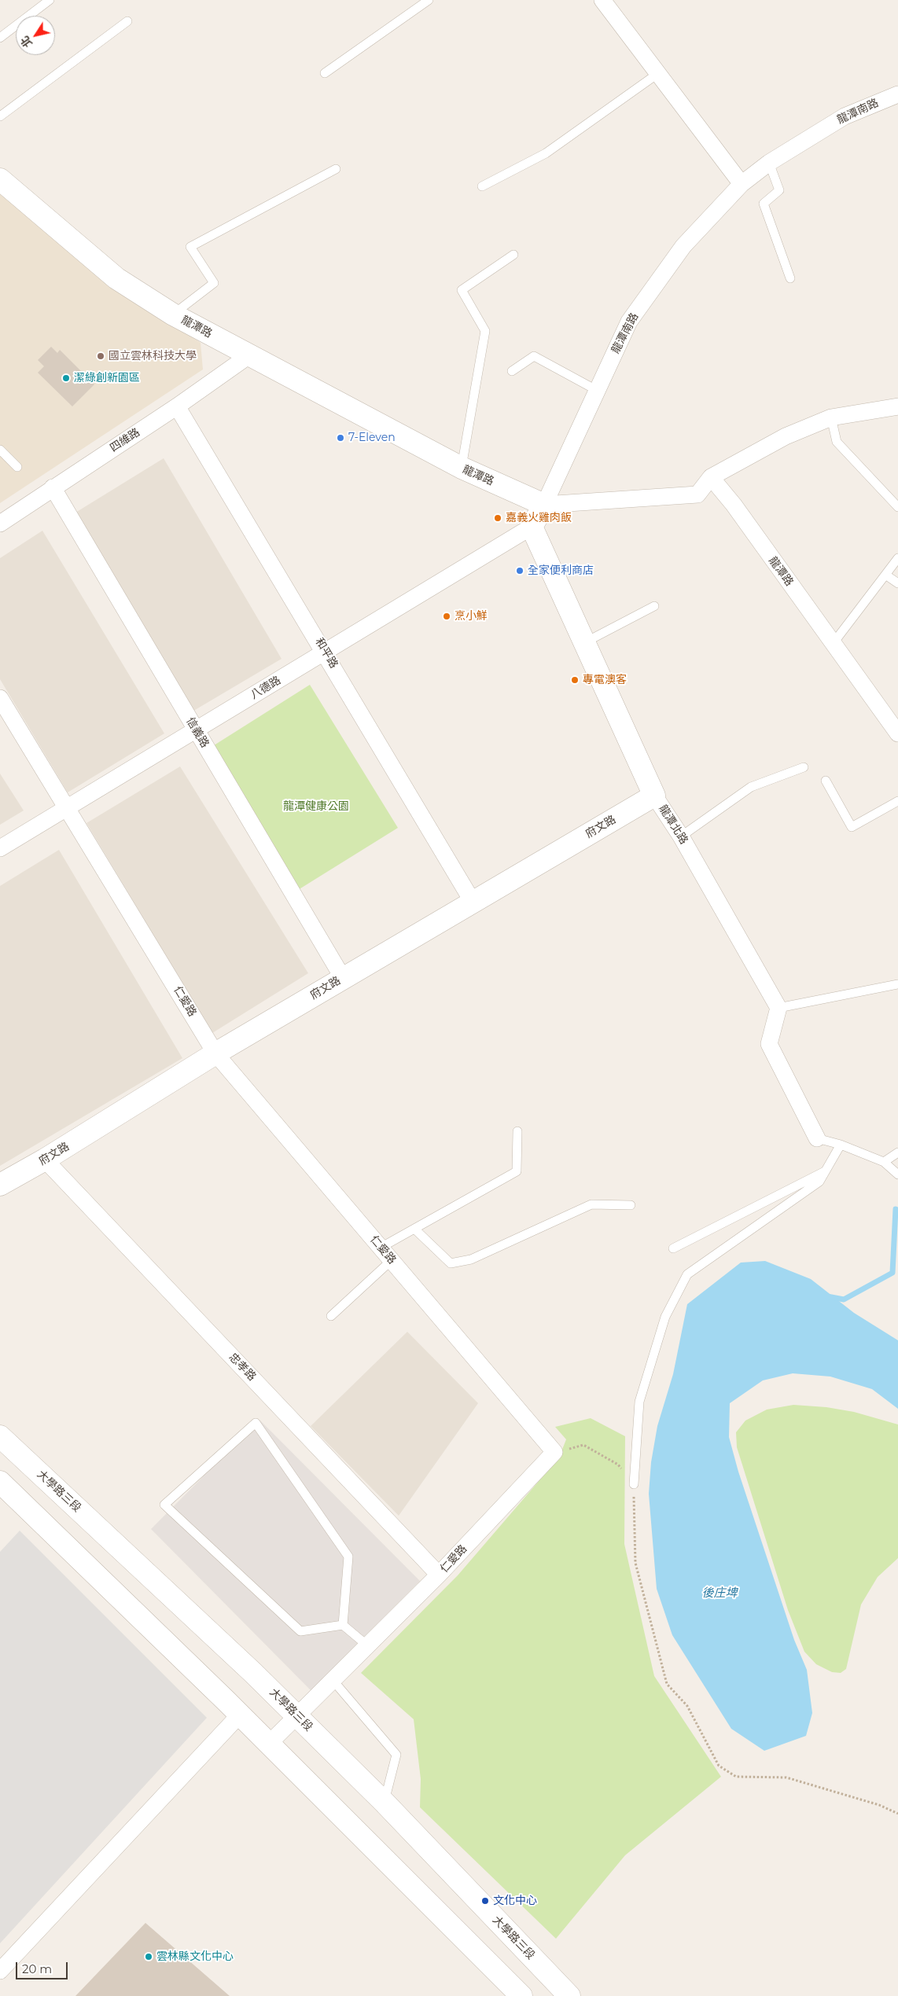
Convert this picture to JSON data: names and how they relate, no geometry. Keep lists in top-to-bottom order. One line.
{"streets":{"street":["龍潭南路","龍潭路","四維路","和平路","八德路","信義路","龍潭北路","府文路","仁愛路","忠孝路","大學路三段"]},"crossings":[["龍潭南路","龍潭路"],["龍潭路","四維路"],["四維路","和平路"],["四維路","信義路"],["和平路","八德路"],["和平路","府文路"],["八德路","信義路"],["八德路","龍潭北路"],["八德路","仁愛路"],["信義路","府文路"],["龍潭北路","府文路"],["府文路","仁愛路"],["府文路","忠孝路"],["仁愛路","忠孝路"],["仁愛路","大學路三段"]],"water":["後庄埤"],"parks":["龍潭健康公園"],"places":["國立雲林科技大學","潔綠創新園區","7-Eleven","嘉義火雞肉飯","全家便利商店","烹小鮮","專電澳客","文化中心","雲林縣文化中心"],"scale_bar":"20 m","north":"bottom left"}
